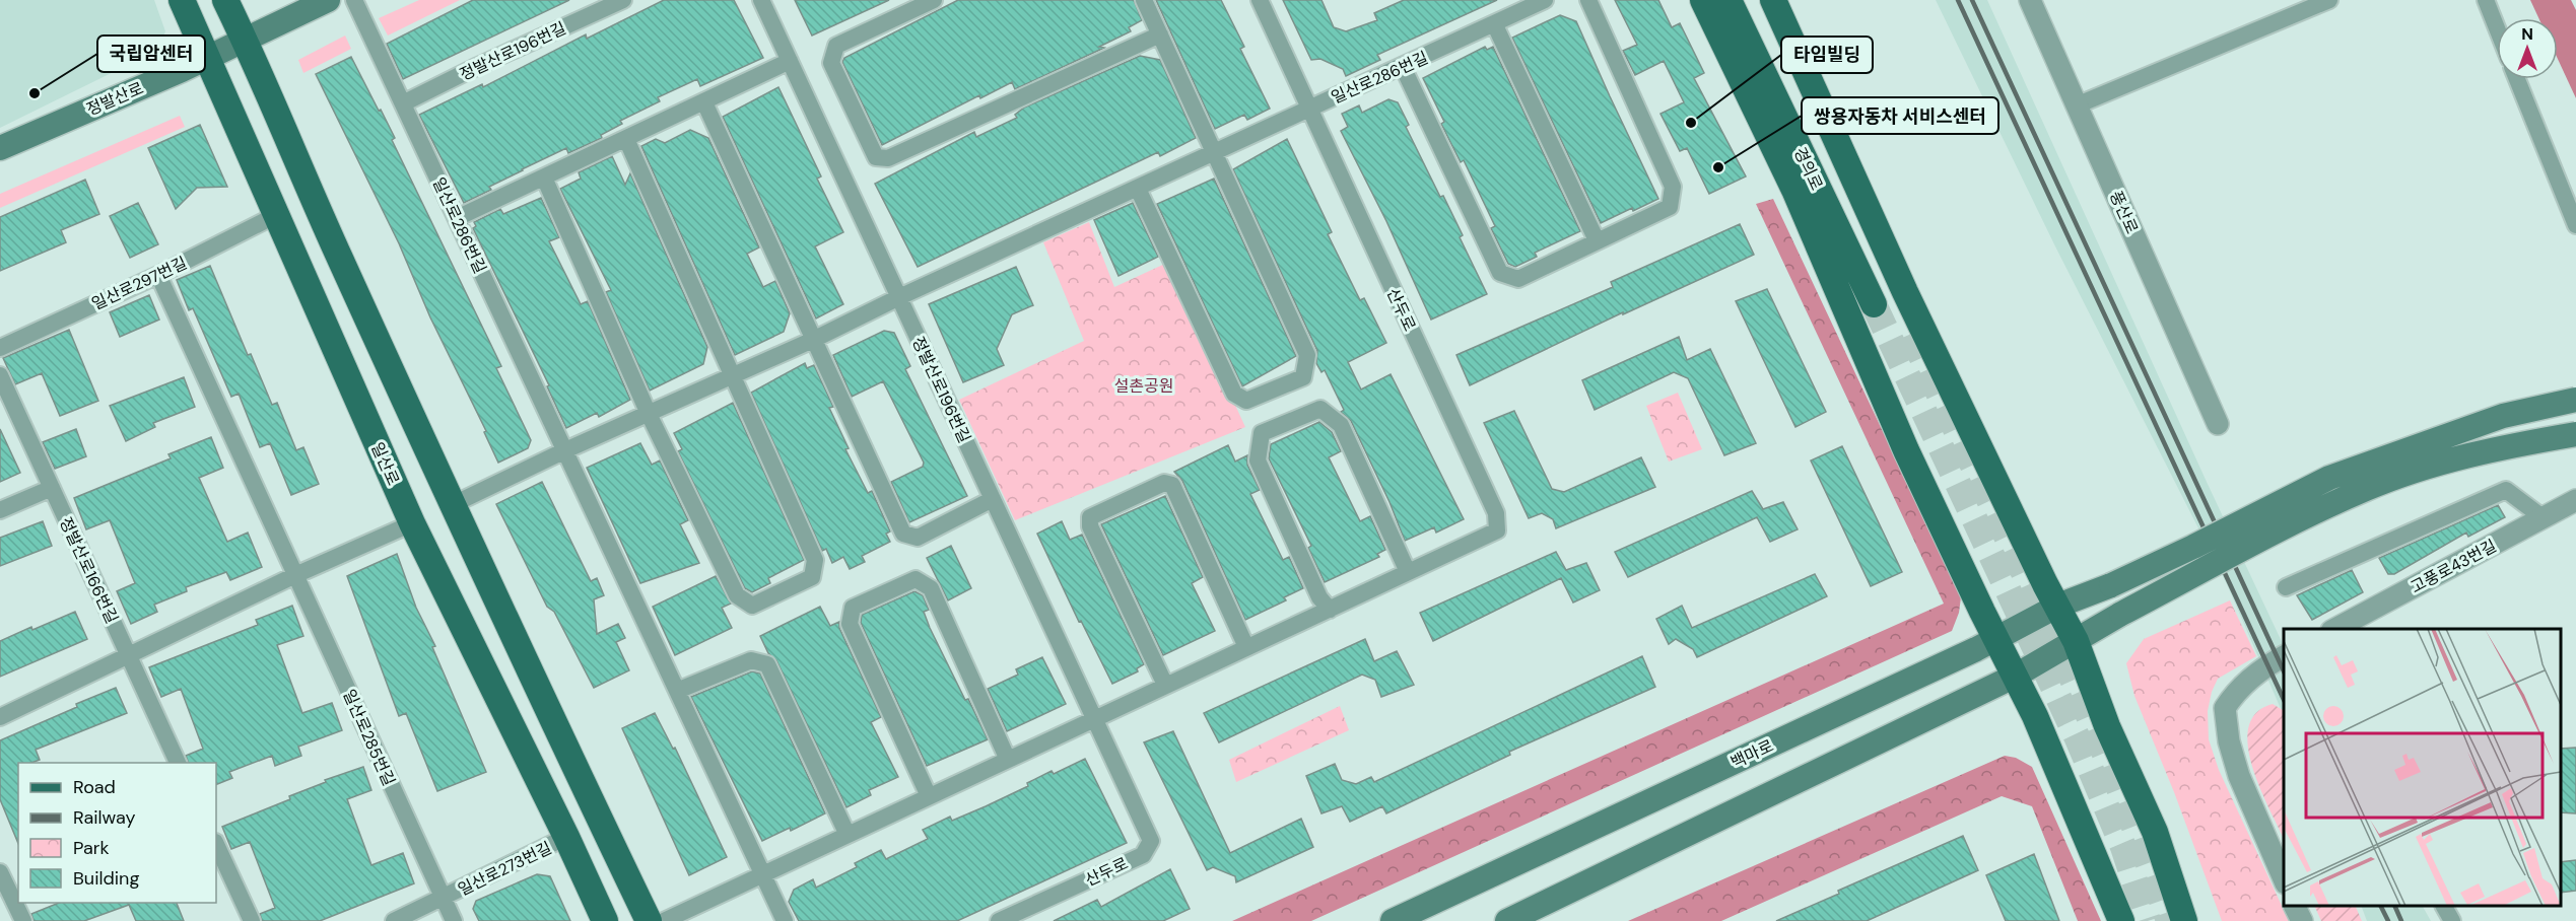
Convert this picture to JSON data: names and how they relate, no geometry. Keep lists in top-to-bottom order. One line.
{"streets":{"main road":["정발산로","경의로","일산로","백마로"],"street":["정발산로196번길","일산로286번길","풍산로","일산로297번길","산두로","고풍로43번길","정발산로166번길","일산로285번길","일산로273번길"]},"crossings":[["정발산로196번길","일산로286번길"],["정발산로196번길","산두로"],["일산로286번길","산두로"],["정발산로","일산로"],["일산로297번길","일산로"],["일산로297번길","일산로285번길"],["일산로","일산로273번길"],["일산로285번길","일산로273번길"]],"parks":["설촌공원"],"places":["국립암센터","타임빌딩","쌍용자동차 서비스센터"],"legend":["Road","Railway","Park","Building"],"north":"top"}
